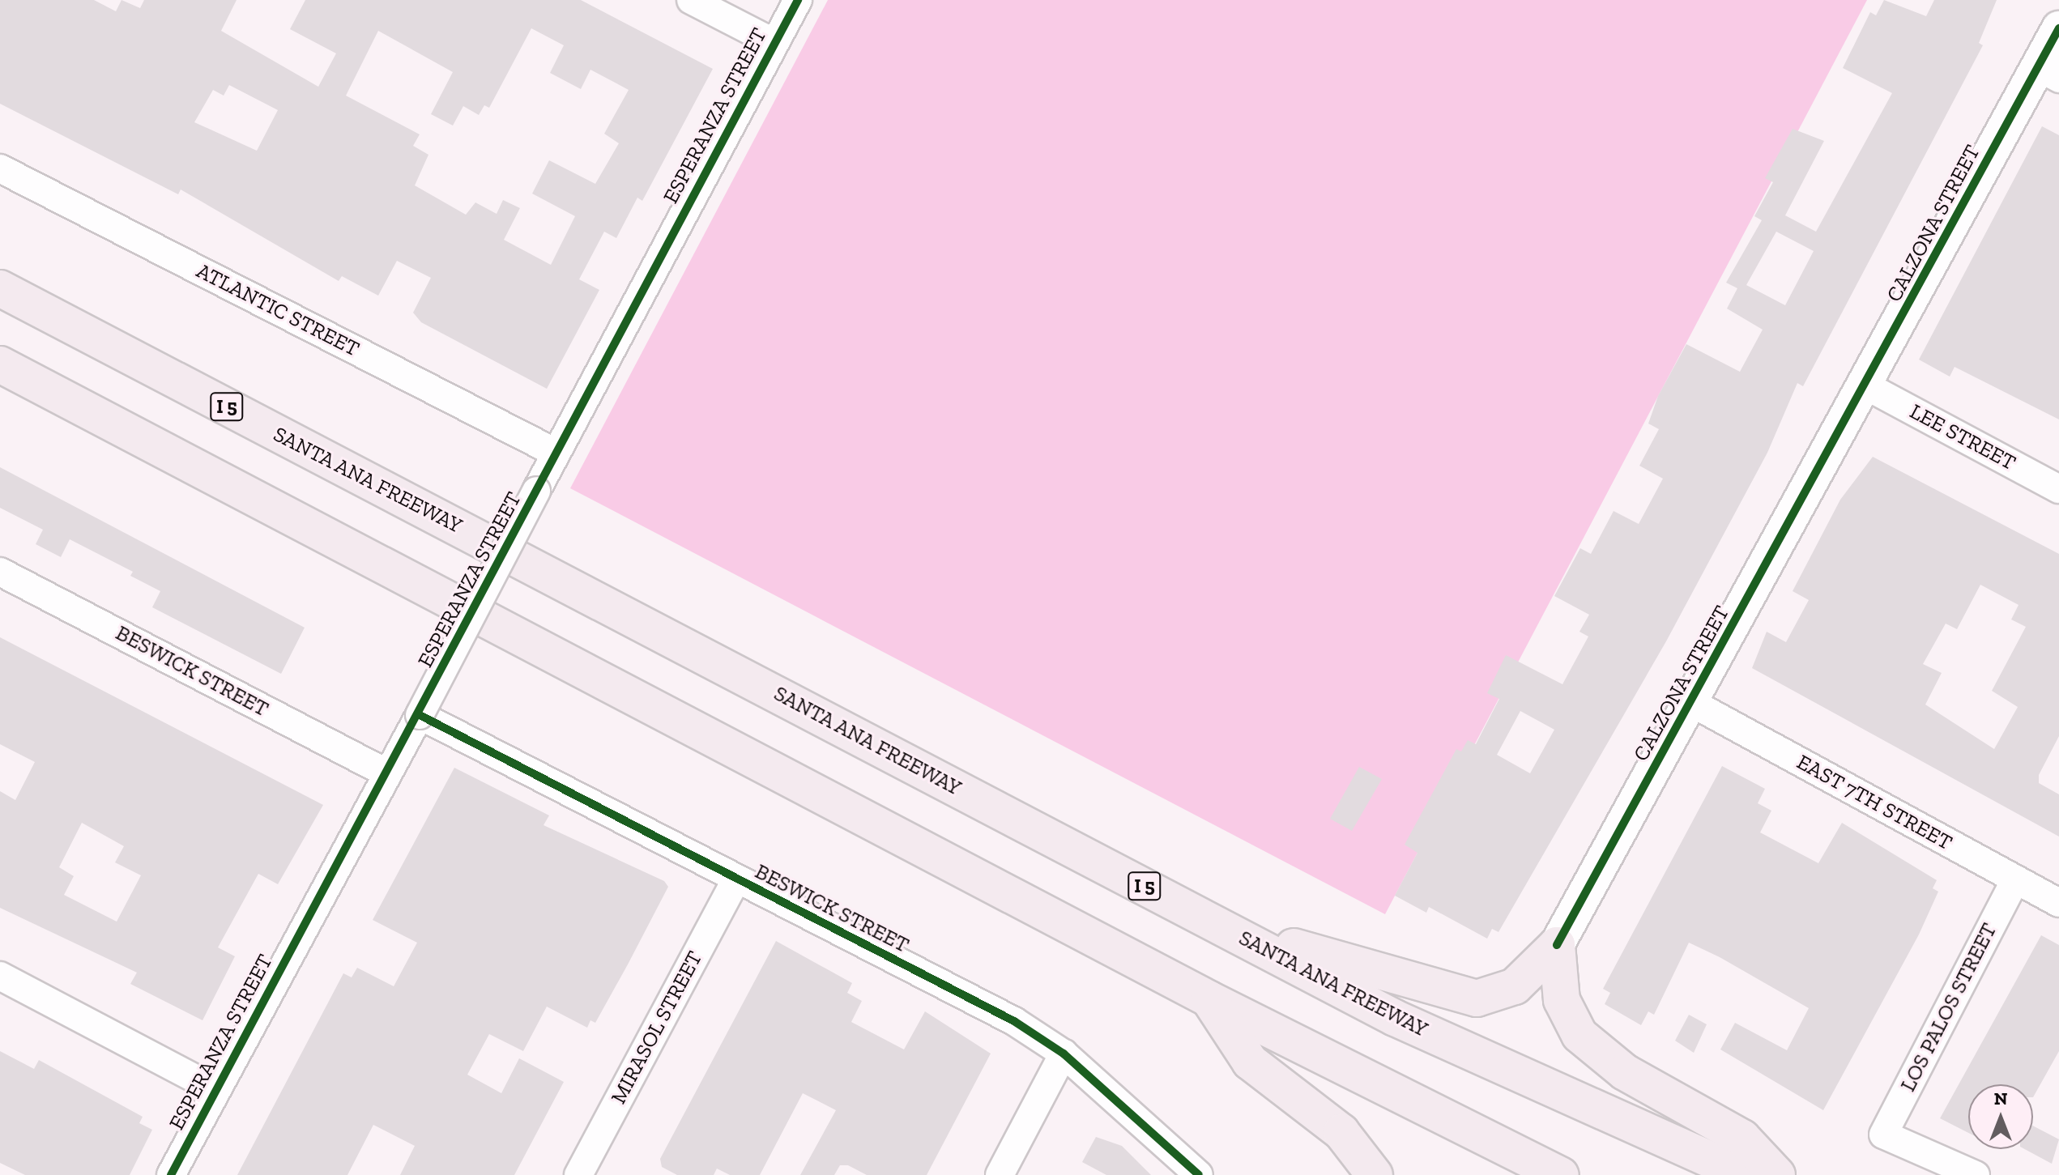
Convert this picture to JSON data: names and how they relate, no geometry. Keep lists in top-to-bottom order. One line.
{"streets":{"highway":["I 5","SANTA ANA FREEWAY"],"street":["ESPERANZA STREET","CALZONA STREET","ATLANTIC STREET","LEE STREET","BESWICK STREET","EAST 7TH STREET","LOS PALOS STREET","MIRASOL STREET"]},"crossings":[["ESPERANZA STREET","ATLANTIC STREET"],["ESPERANZA STREET","BESWICK STREET"],["CALZONA STREET","LEE STREET"],["CALZONA STREET","EAST 7TH STREET"],["BESWICK STREET","MIRASOL STREET"],["EAST 7TH STREET","LOS PALOS STREET"]],"north":"top"}
